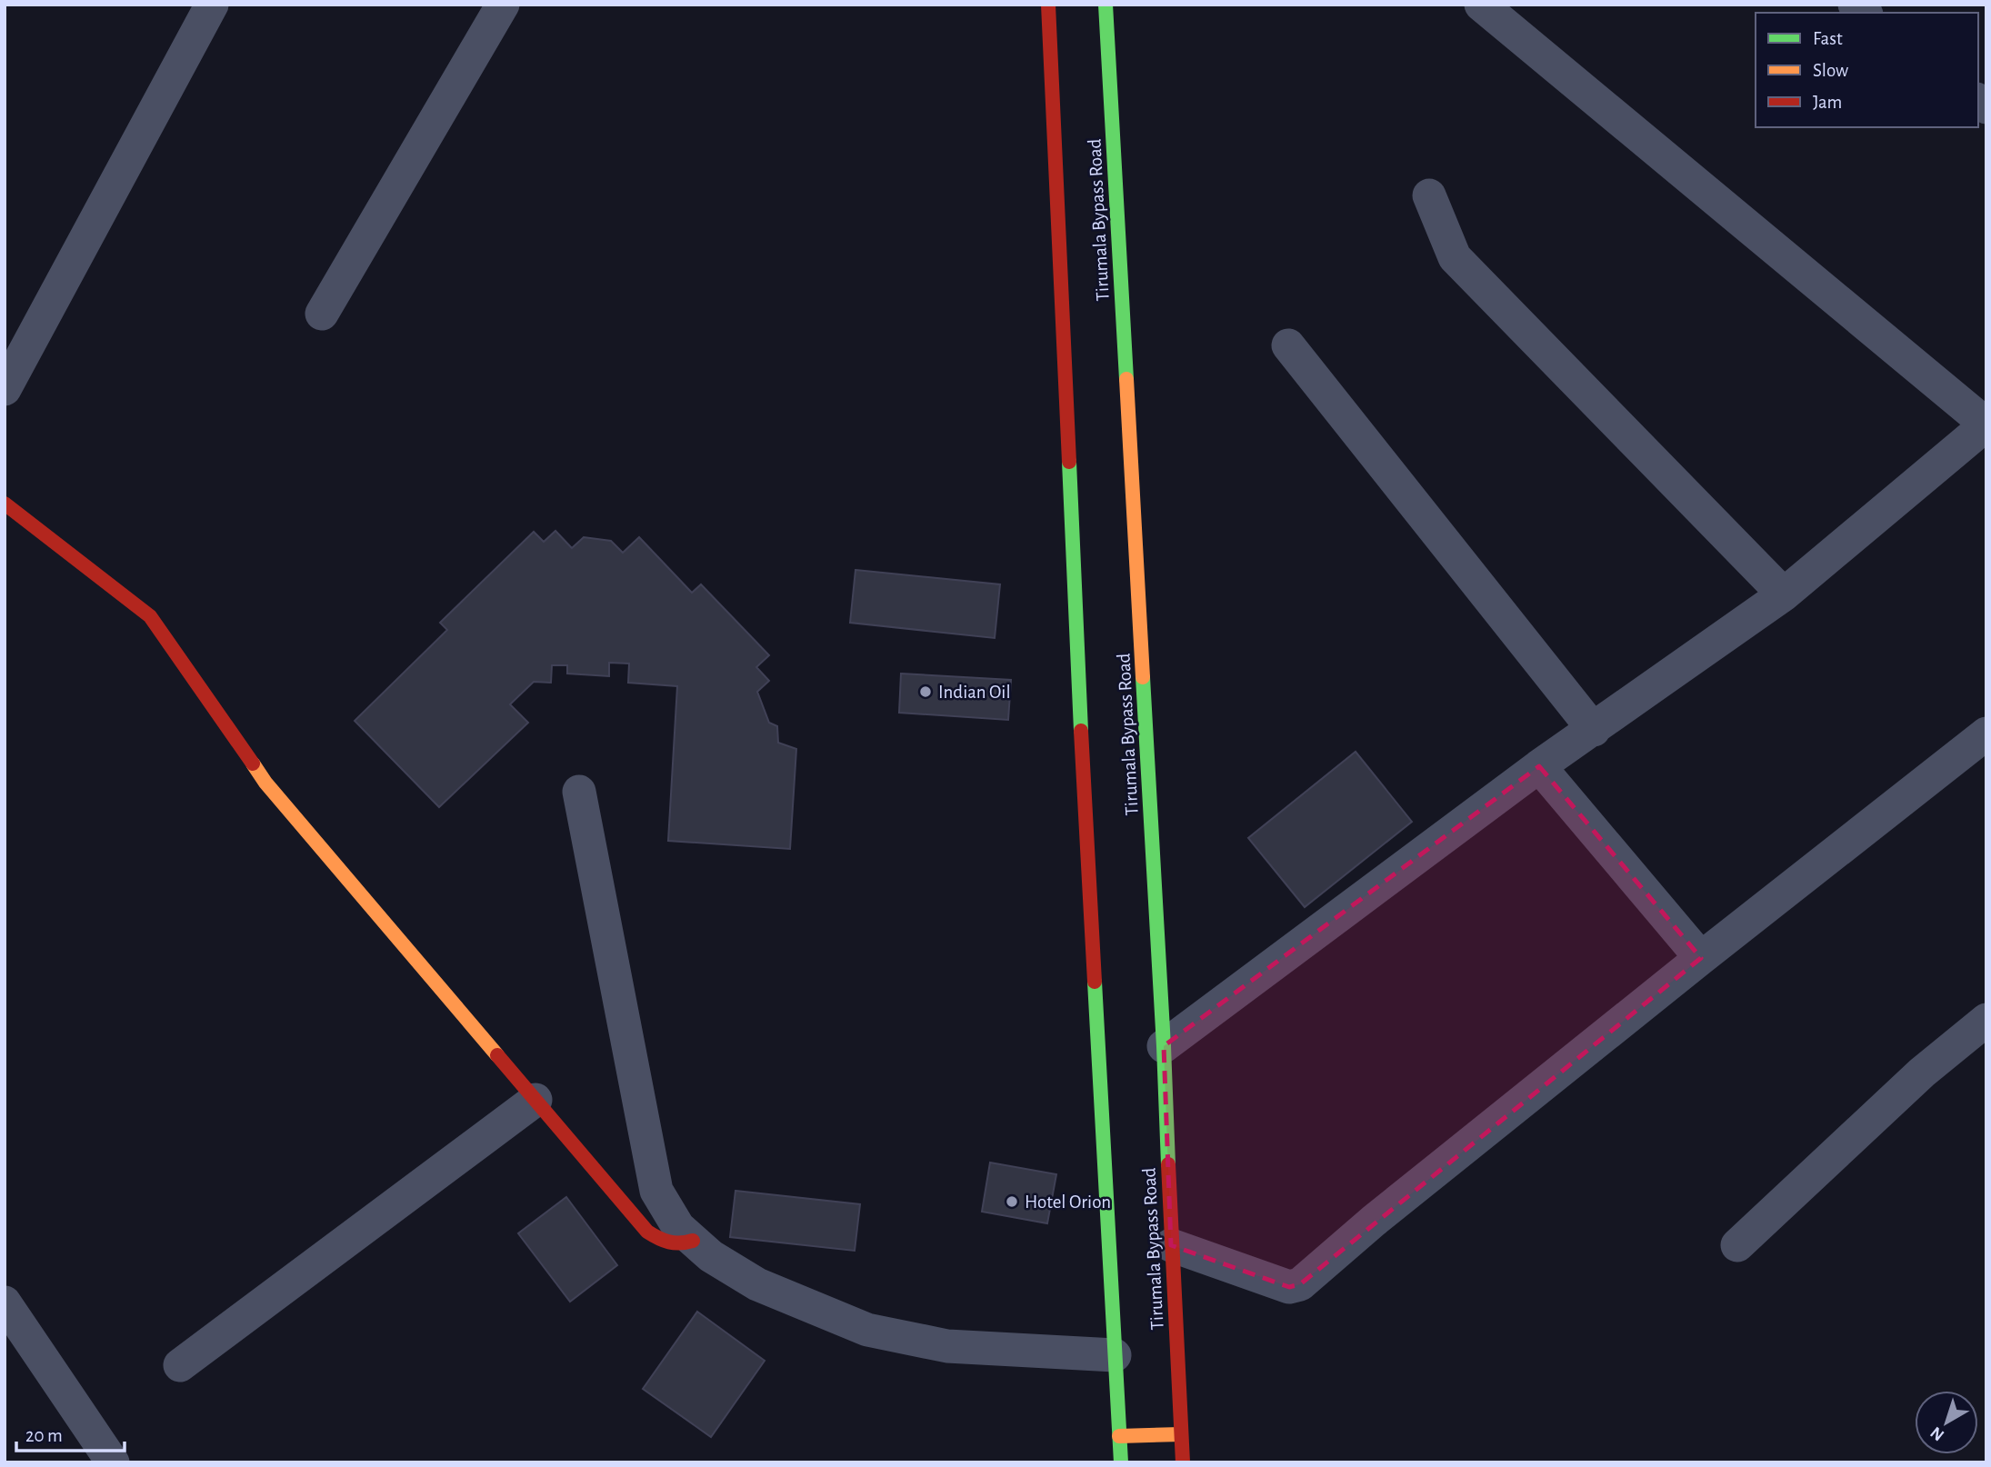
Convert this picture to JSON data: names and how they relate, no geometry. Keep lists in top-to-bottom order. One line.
{"streets":{"main road":["Tirumala Bypass Road"]},"places":["Indian Oil","Hotel Orion"],"legend":["Fast","Slow","Jam"],"scale_bar":"20 m","north":"bottom left"}
